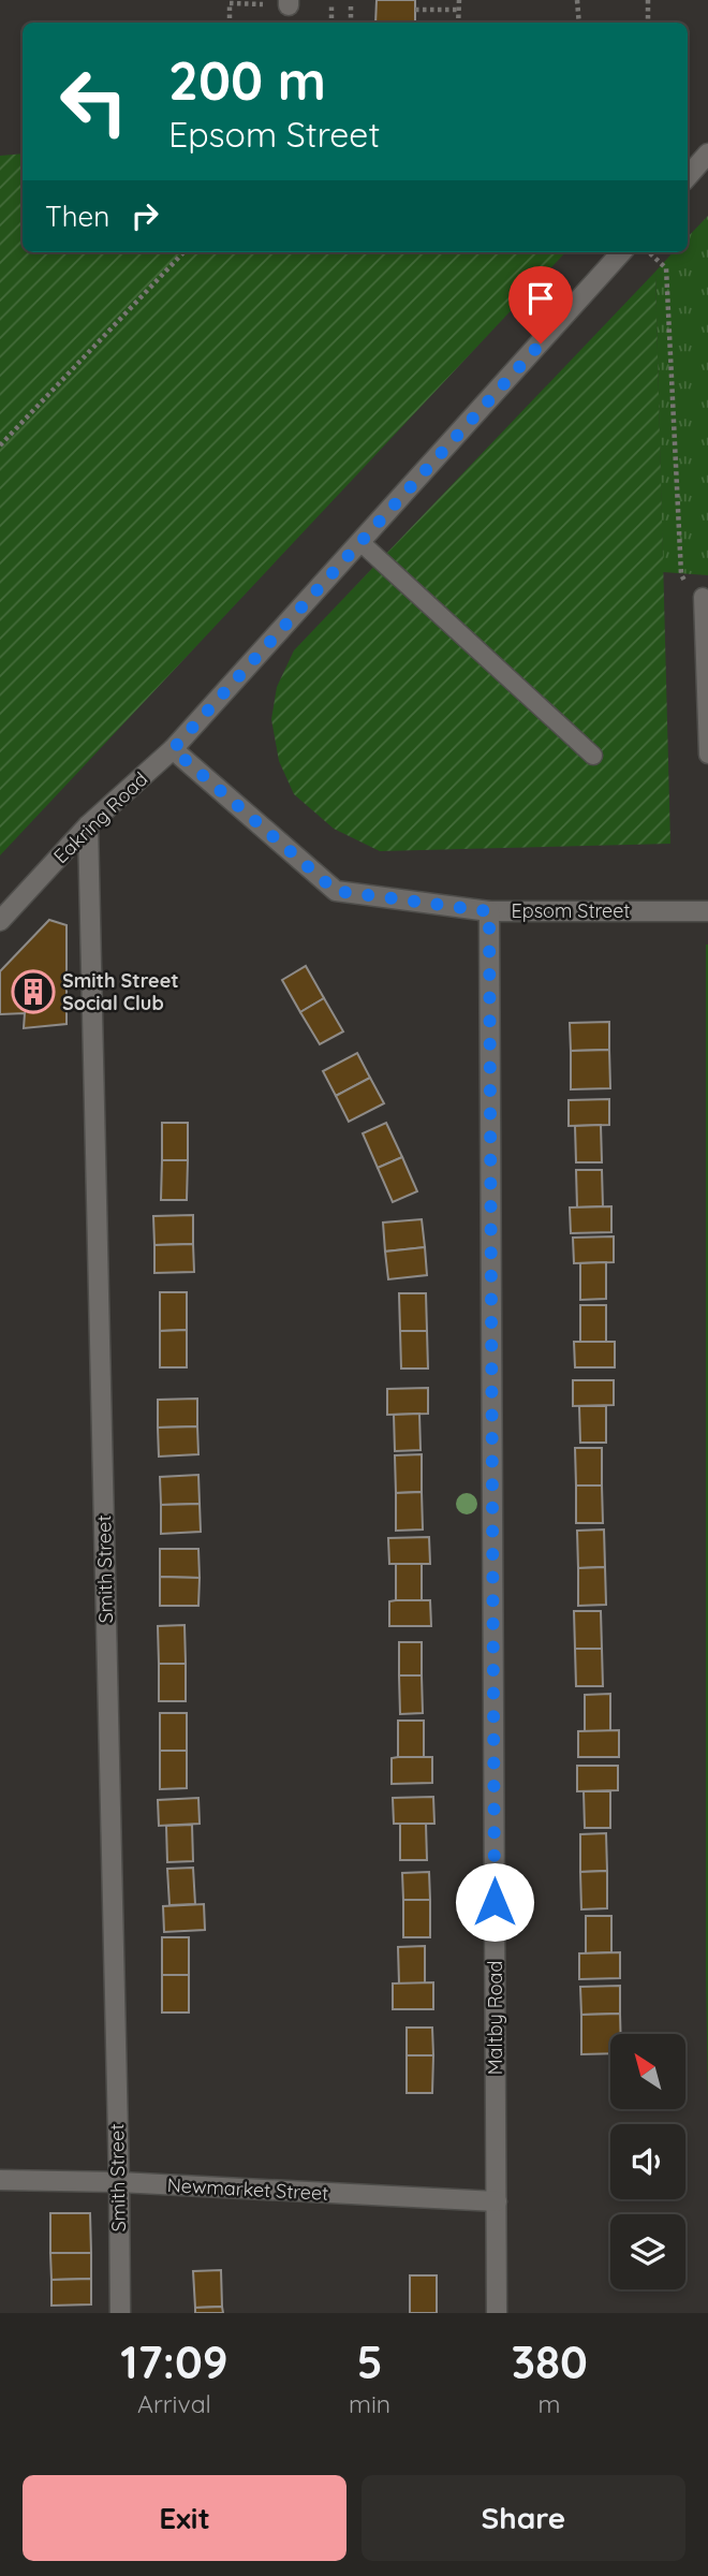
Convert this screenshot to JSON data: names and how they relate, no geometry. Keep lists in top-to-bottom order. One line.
{"streets":{"street":["Eakring Road","Epsom Street","Smith Street","Maltby Road","Newmarket Street"]},"crossings":[["Eakring Road","Epsom Street"],["Eakring Road","Smith Street"],["Epsom Street","Maltby Road"],["Smith Street","Newmarket Street"],["Maltby Road","Newmarket Street"]],"places":{"building":["Smith Street Social Club"]},"north":"top left","page":{"turn":["200 m","Epsom Street"],"then":"Then","eta":["17:09","Arrival","5","min","380","m"],"buttons":["Exit","Share"]}}
